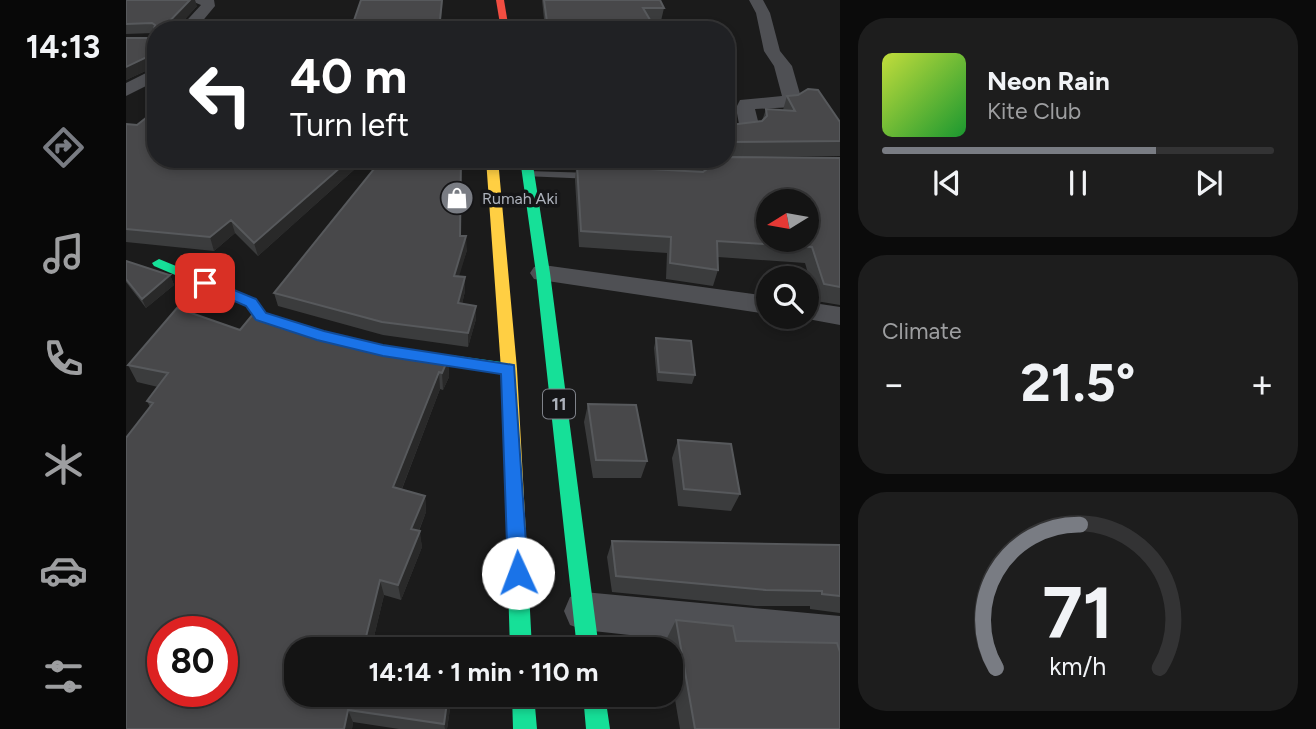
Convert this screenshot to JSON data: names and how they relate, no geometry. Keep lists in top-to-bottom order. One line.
{"streets":{"main road":["11"]},"places":{"shop":["Rumah Aki"]},"north":"left","page":{"tabs":"14:13","turn":["40 m","Turn left"],"song":["Neon Rain","Kite Club"],"tile":"Climate","heat":["−","21.5°","+"],"limit":"80","trip":"14:14 · 1 min · 110 m","gauge":["71","km/h"]}}
